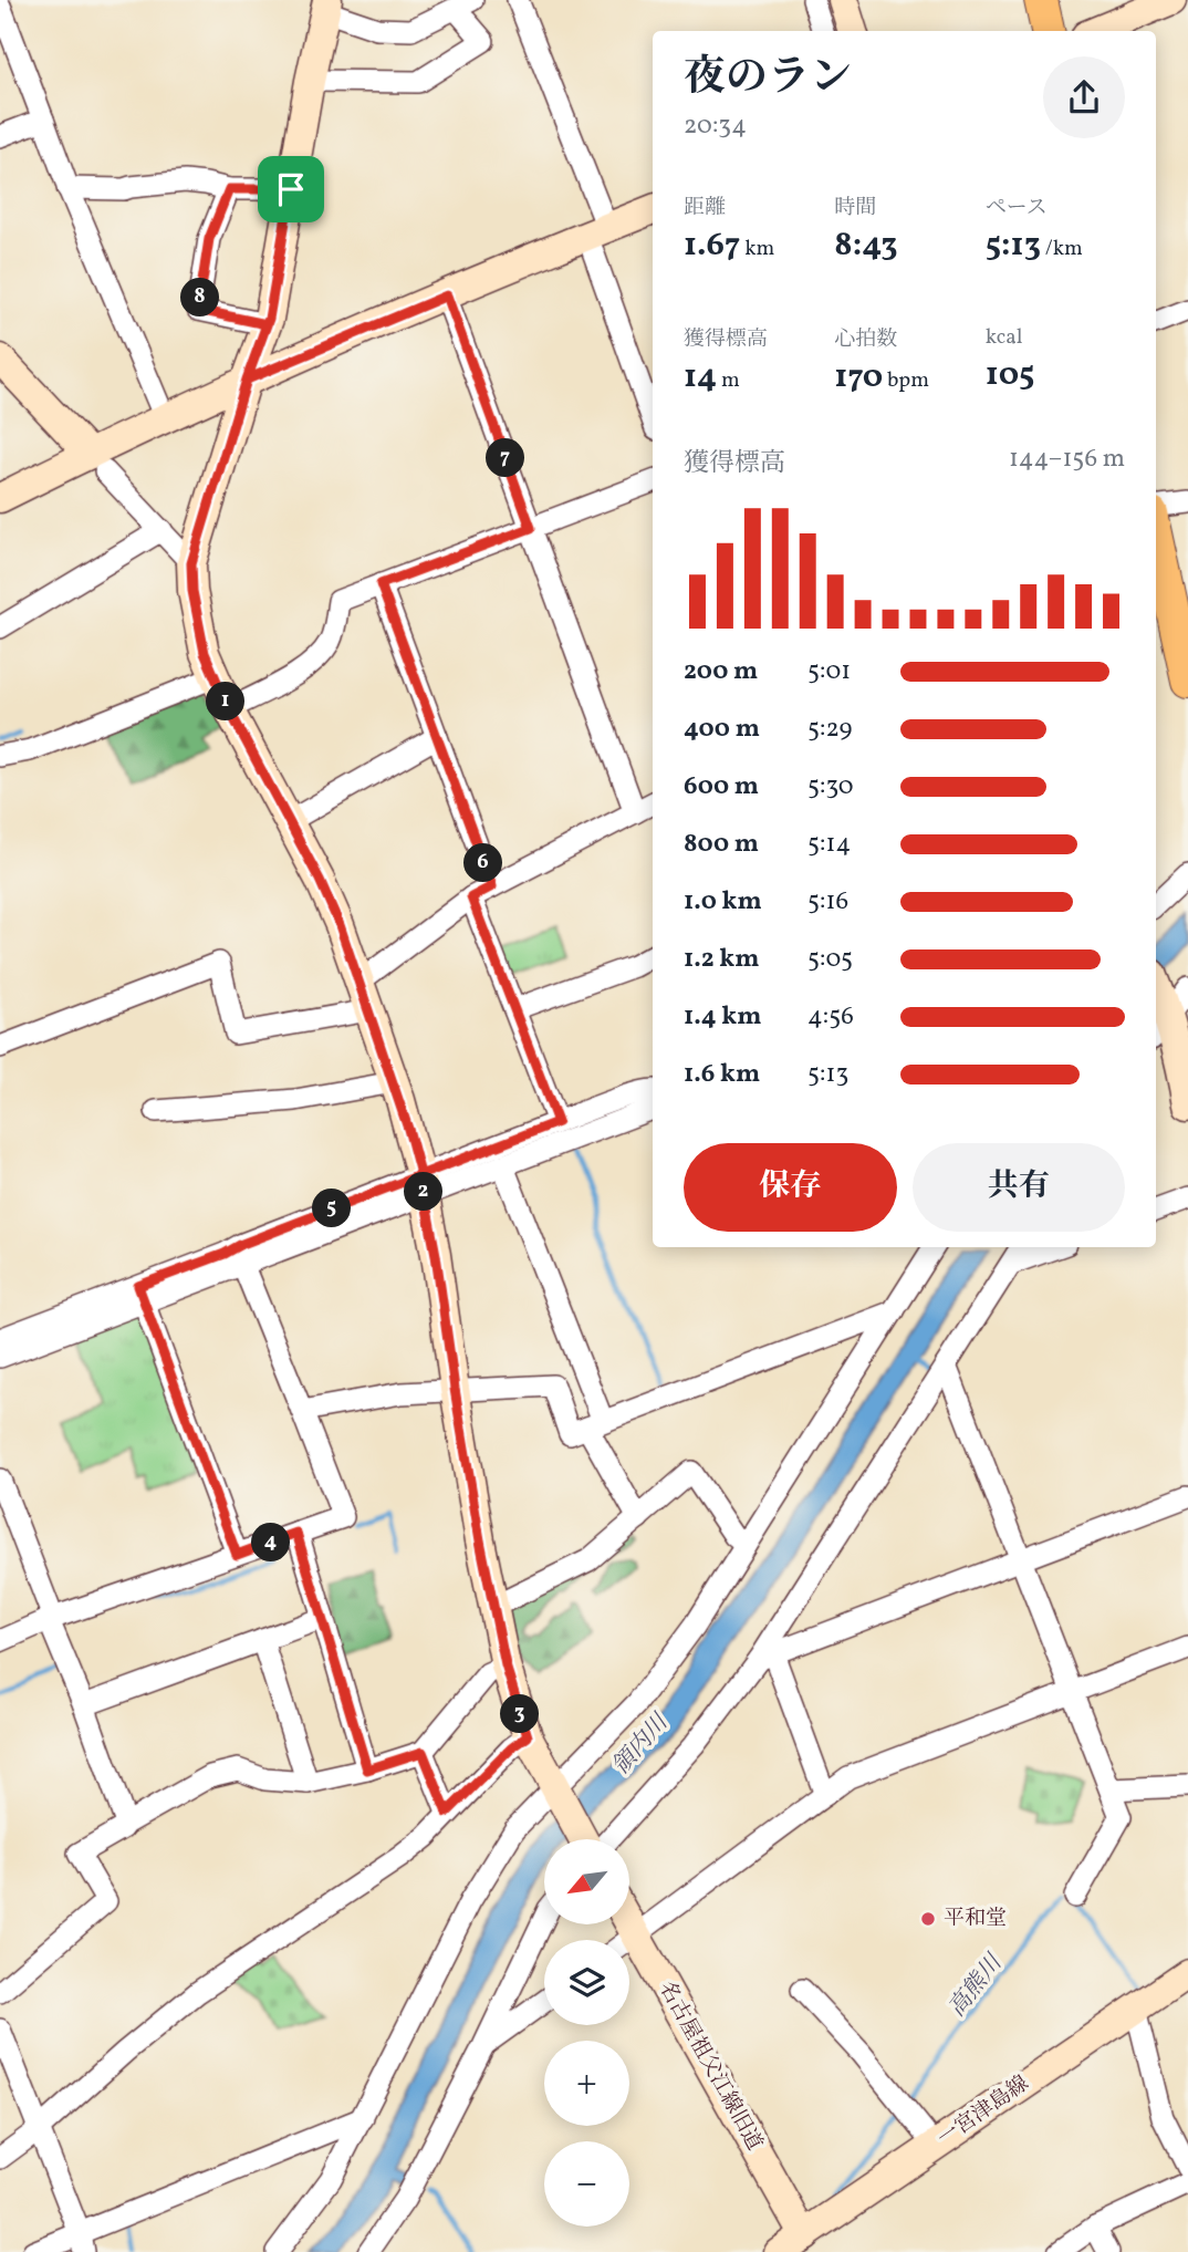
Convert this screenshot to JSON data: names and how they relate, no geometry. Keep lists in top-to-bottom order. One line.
{"streets":{"street":["名古屋祖父江線旧道","一宮津島線"]},"crossings":[["名古屋祖父江線旧道","一宮津島線"]],"water":["領内川","高熊川"],"places":["平和堂"],"north":"bottom left","page":{"heading":["夜のラン","20:34"],"stats":[["距離","1.67 km"],["時間","8:43"],["ペース","5:13 /km"],["獲得標高","14 m"],["心拍数","170 bpm"],["kcal","105"]],"pins":["8","7","1","6","2","5","4","3"],"chart":["獲得標高","144–156 m"],"list":[{"name":"200 m","note":"5:01"},{"name":"400 m","note":"5:29"},{"name":"600 m","note":"5:30"},{"name":"800 m","note":"5:14"},{"name":"1.0 km","note":"5:16"},{"name":"1.2 km","note":"5:05"},{"name":"1.4 km","note":"4:56"},{"name":"1.6 km","note":"5:13"}],"buttons":["保存","共有"],"map_buttons":["+","−"]}}
